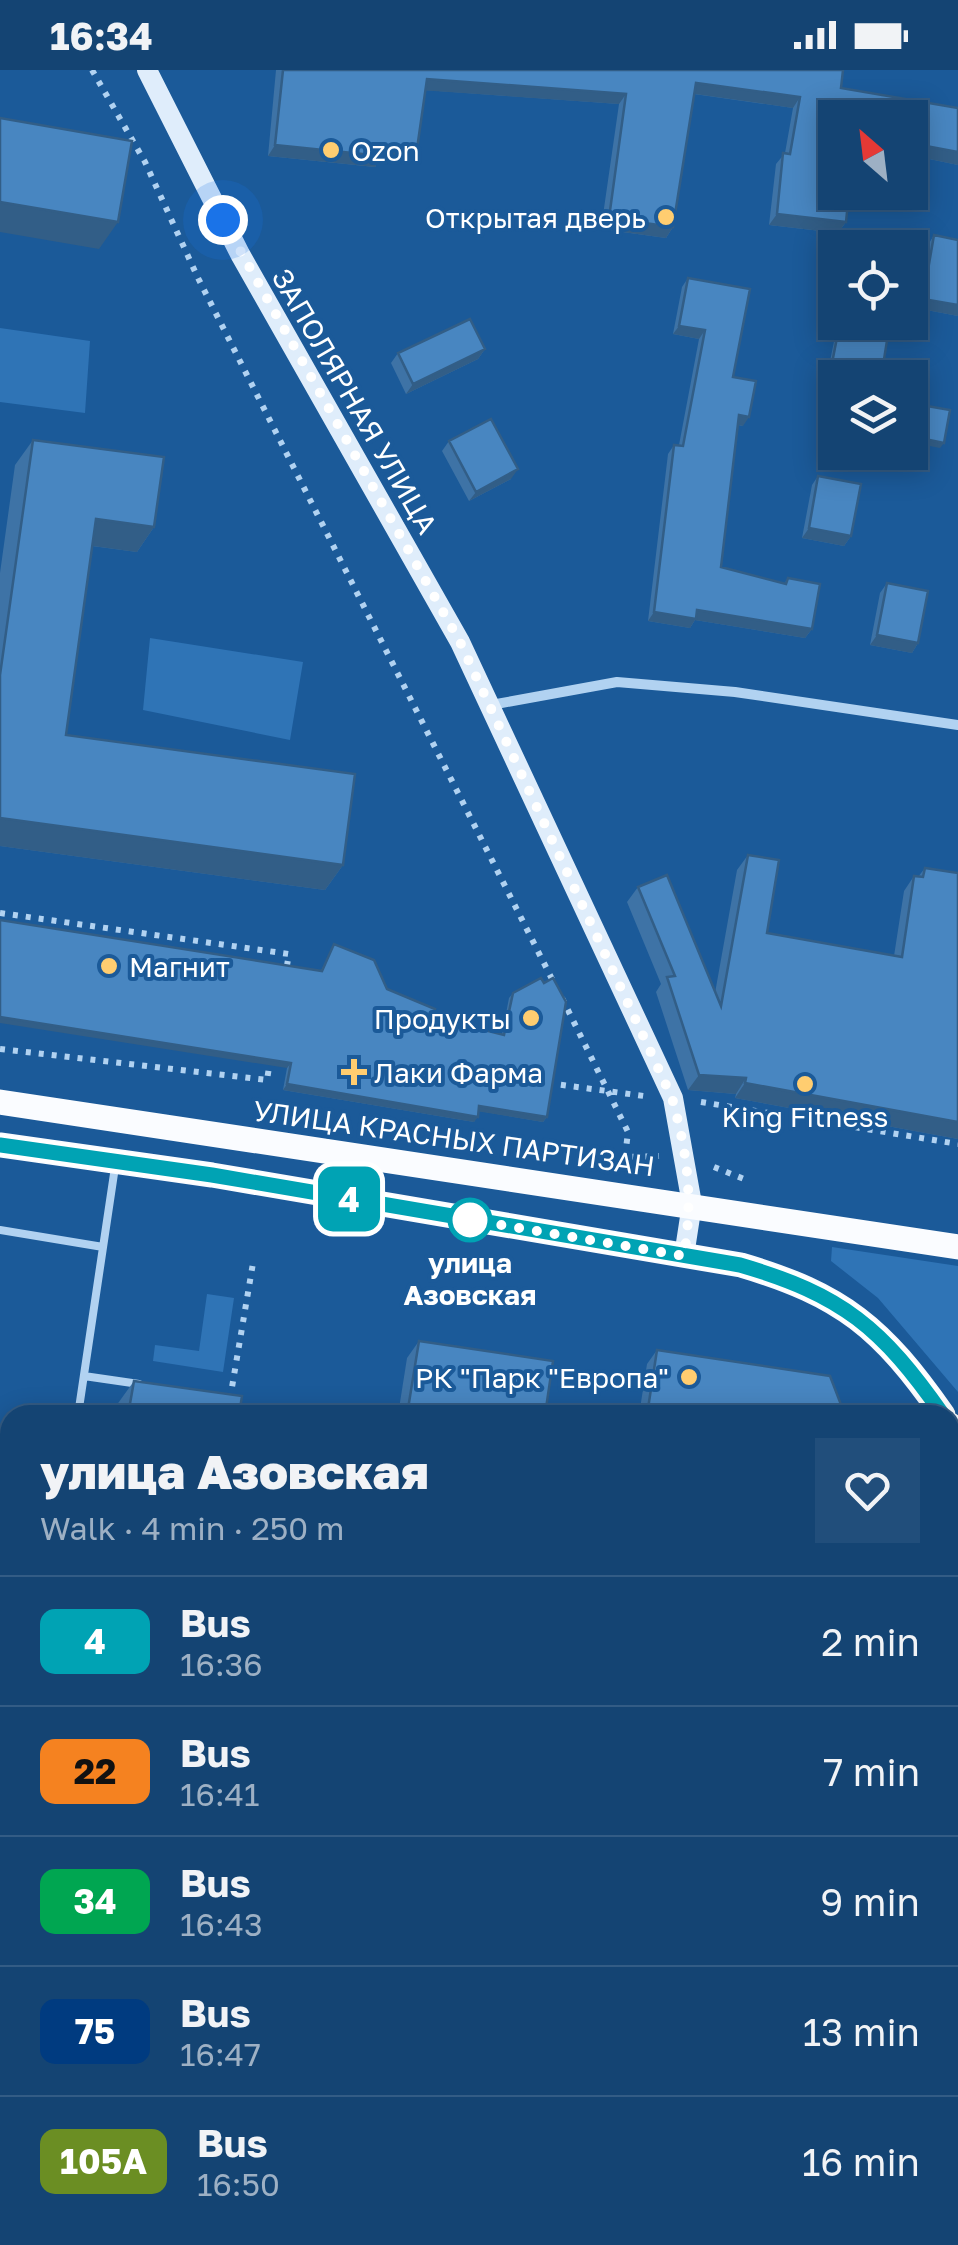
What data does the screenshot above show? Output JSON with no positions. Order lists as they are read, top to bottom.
{
  "streets": {
    "main road": ["УЛИЦА КРАСНЫХ ПАРТИЗАН"],
    "street": ["ЗАПОЛЯРНАЯ УЛИЦА"]
  },
  "crossings": [
    ["ЗАПОЛЯРНАЯ УЛИЦА", "УЛИЦА КРАСНЫХ ПАРТИЗАН"]
  ],
  "places": {
    "other": [
      "Ozon",
      "Открытая дверь",
      "Магнит",
      "Продукты",
      "King Fitness",
      "улица Азовская",
      "РК \"Парк \"Европа\""
    ],
    "health": ["Лаки Фарма"]
  },
  "lines": ["bus line 4"],
  "north": "top left",
  "page": {
    "status": "16:34",
    "on_map": "4",
    "heading": ["улица Азовская", "Walk · 4 min · 250 m"],
    "list": [
      {
        "mark": "4",
        "name": "Bus",
        "note": "16:36",
        "value": "2 min"
      },
      {
        "mark": "22",
        "name": "Bus",
        "note": "16:41",
        "value": "7 min"
      },
      {
        "mark": "34",
        "name": "Bus",
        "note": "16:43",
        "value": "9 min"
      },
      {
        "mark": "75",
        "name": "Bus",
        "note": "16:47",
        "value": "13 min"
      },
      {
        "mark": "105А",
        "name": "Bus",
        "note": "16:50",
        "value": "16 min"
      }
    ]
  }
}
